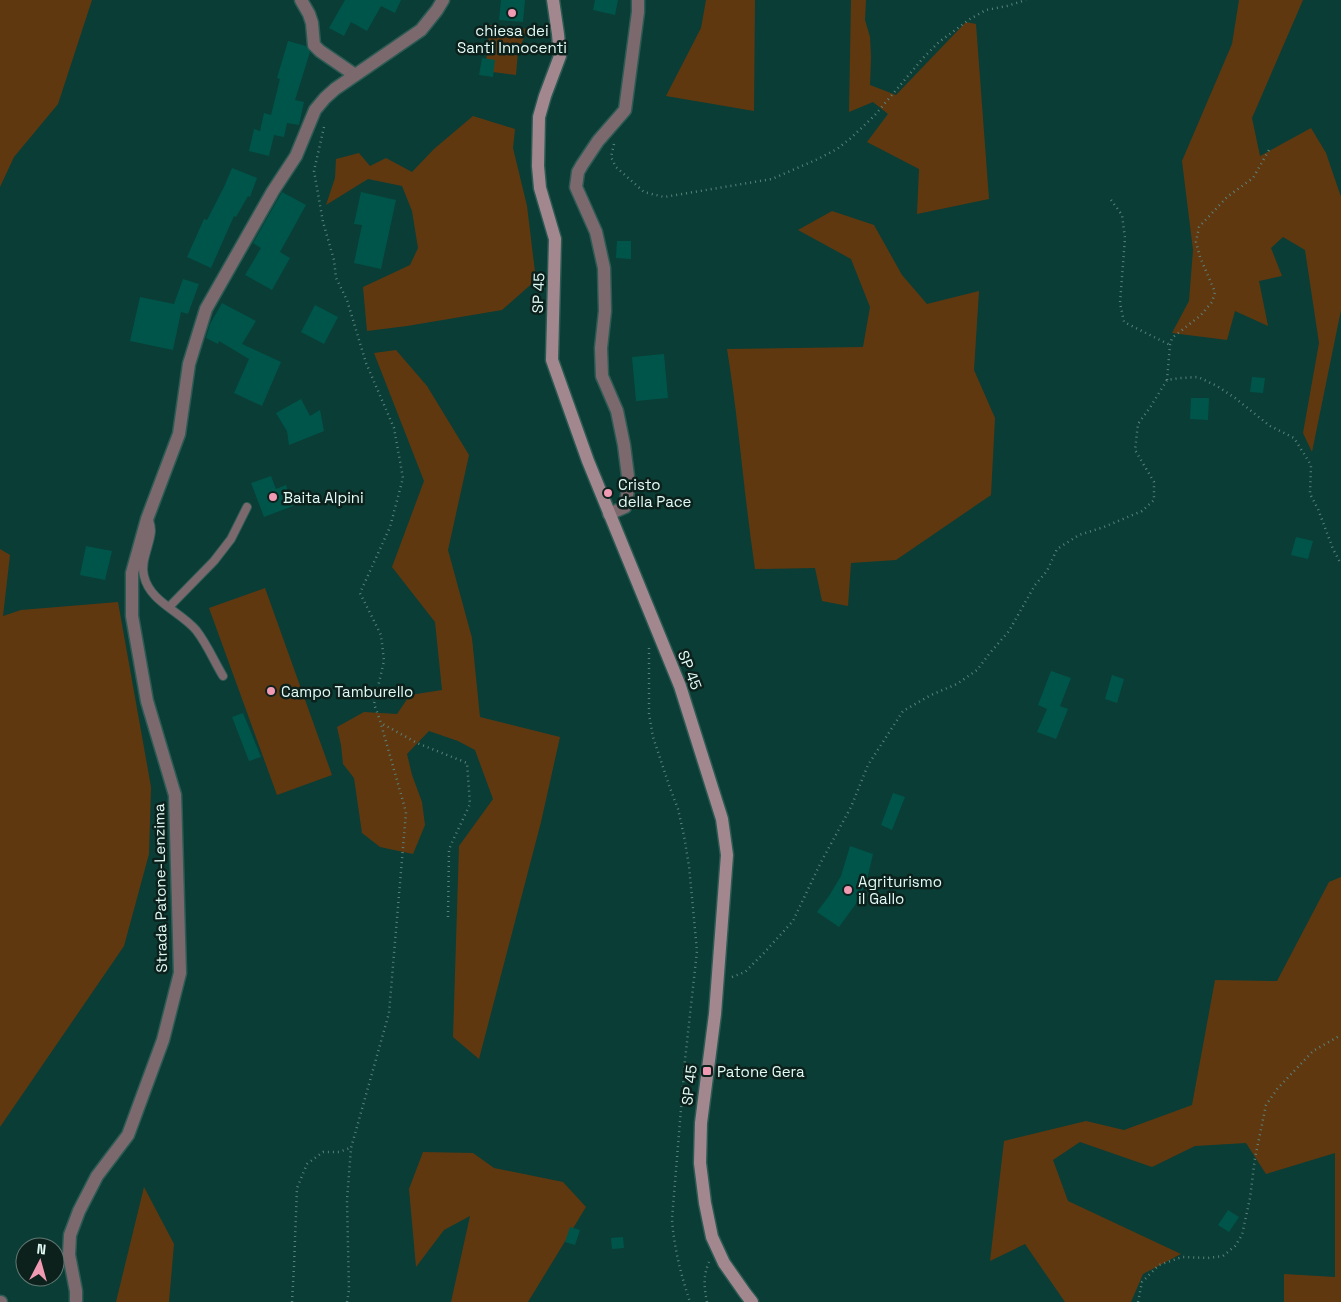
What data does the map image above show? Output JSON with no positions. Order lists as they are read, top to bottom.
{
  "streets": {
    "street": ["SP 45", "Strada Patone-Lenzima"]
  },
  "places": {
    "other": [
      "chiesa dei Santi Innocenti",
      "Cristo della Pace",
      "Baita Alpini",
      "Campo Tamburello",
      "Agriturismo il Gallo"
    ],
    "transit": ["Patone Gera"]
  },
  "north": "top"
}
